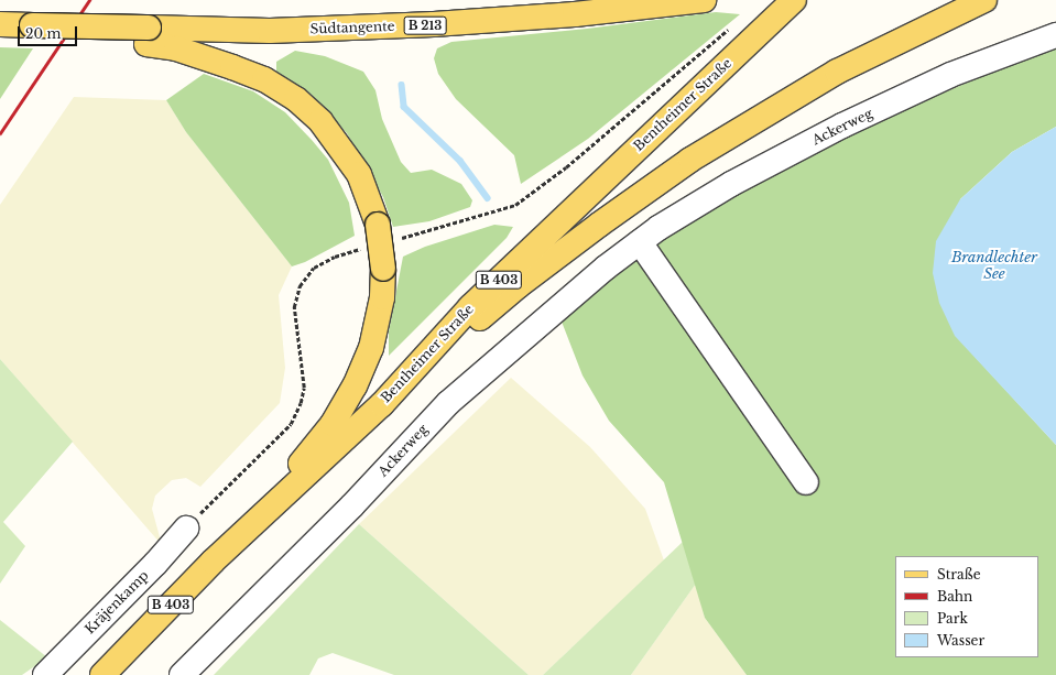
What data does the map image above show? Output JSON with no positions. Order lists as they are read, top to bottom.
{
  "streets": {
    "main road": [
      "B 213",
      "Südtangente",
      "Bentheimer Straße",
      "B 403"
    ],
    "street": ["Ackerweg", "Kräjenkamp"]
  },
  "water": ["Brandlechter See"],
  "legend": [
    "Straße",
    "Bahn",
    "Park",
    "Wasser"
  ],
  "scale_bar": "20 m"
}
